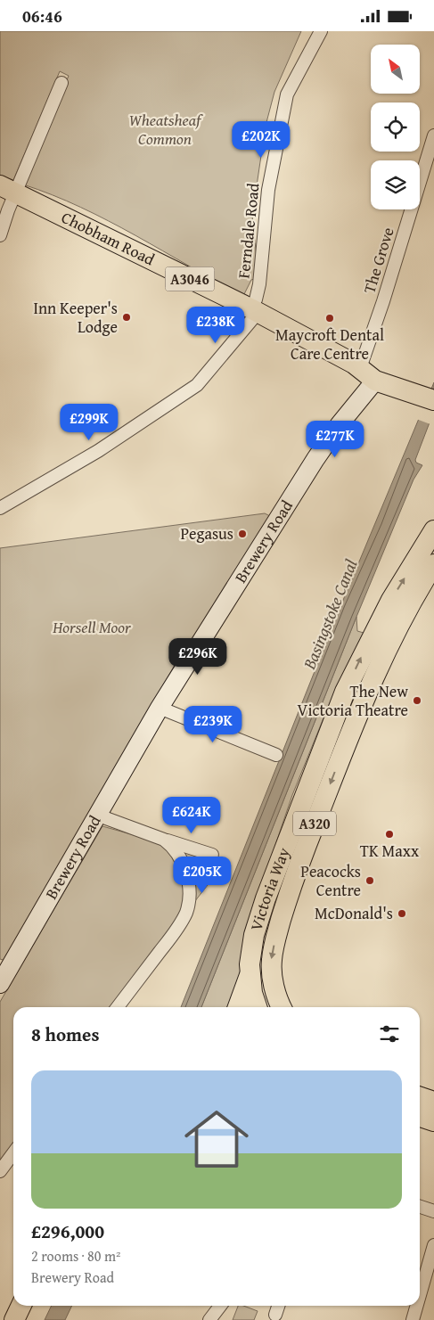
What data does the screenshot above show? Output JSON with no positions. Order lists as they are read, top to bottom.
{
  "streets": {
    "main road": [
      "Chobham Road",
      "A3046",
      "A320",
      "Victoria Way"
    ],
    "street": ["Ferndale Road", "The Grove", "Brewery Road"]
  },
  "crossings": [
    ["Ferndale Road", "Chobham Road"],
    ["Chobham Road", "The Grove"],
    ["Chobham Road", "Brewery Road"],
    ["The Grove", "Brewery Road"]
  ],
  "water": ["Basingstoke Canal"],
  "parks": ["Wheatsheaf Common", "Horsell Moor"],
  "places": [
    "Inn Keeper's Lodge",
    "Maycroft Dental Care Centre",
    "Pegasus",
    "The New Victoria Theatre",
    "TK Maxx",
    "Peacocks Centre",
    "McDonald's"
  ],
  "north": "top left",
  "page": {
    "status": "06:46",
    "price": [
      "£202K",
      "£238K",
      "£299K",
      "£277K",
      "£296K",
      "£239K",
      "£624K",
      "£205K"
    ],
    "heading": "8 homes",
    "list": [
      {
        "name": "£296,000",
        "note": "2 rooms · 80 m² · Brewery Road"
      }
    ]
  }
}
